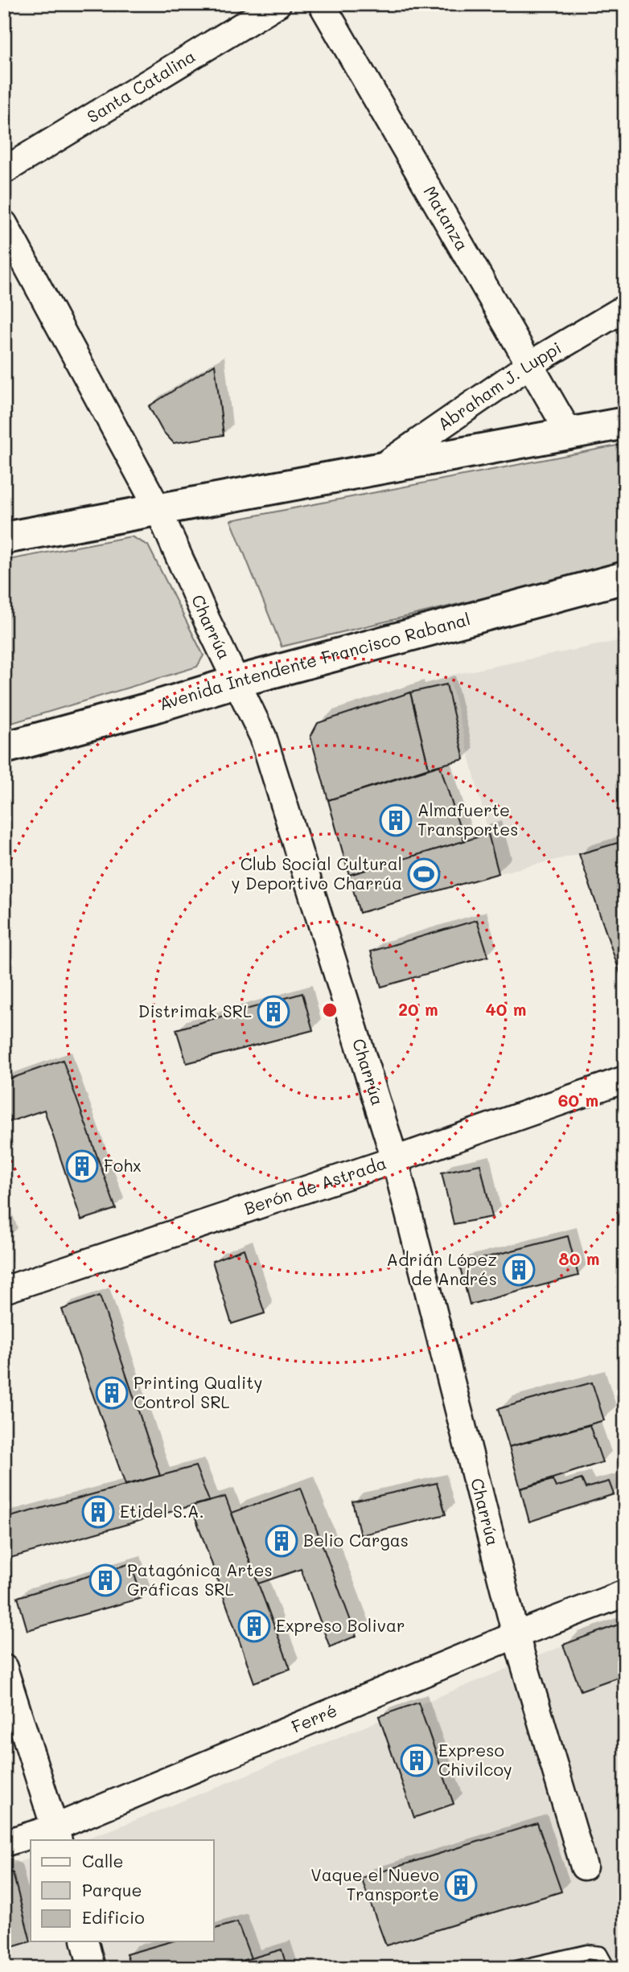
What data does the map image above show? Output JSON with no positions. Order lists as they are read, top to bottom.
{
  "streets": {
    "main road": ["Avenida Intendente Francisco Rabanal"],
    "street": [
      "Santa Catalina",
      "Matanza",
      "Abraham J. Luppi",
      "Charrúa",
      "Berón de Astrada",
      "Ferré"
    ]
  },
  "crossings": [
    ["Matanza", "Abraham J. Luppi"],
    ["Charrúa", "Avenida Intendente Francisco Rabanal"],
    ["Charrúa", "Berón de Astrada"],
    ["Charrúa", "Ferré"]
  ],
  "places": {
    "building": [
      "Almafuerte Transportes",
      "Distrimak SRL",
      "Fohx",
      "Adrián López de Andrés",
      "Printing Quality Control SRL",
      "Etidel S.A.",
      "Belio Cargas",
      "Patagónica Artes Gráficas SRL",
      "Expreso Bolivar",
      "Expreso Chivilcoy",
      "Vaque el Nuevo Transporte"
    ],
    "sports": ["Club Social Cultural y Deportivo Charrúa"]
  },
  "legend": ["Calle", "Parque", "Edificio"],
  "rings": [
    "20 m",
    "40 m",
    "60 m",
    "80 m"
  ]
}
